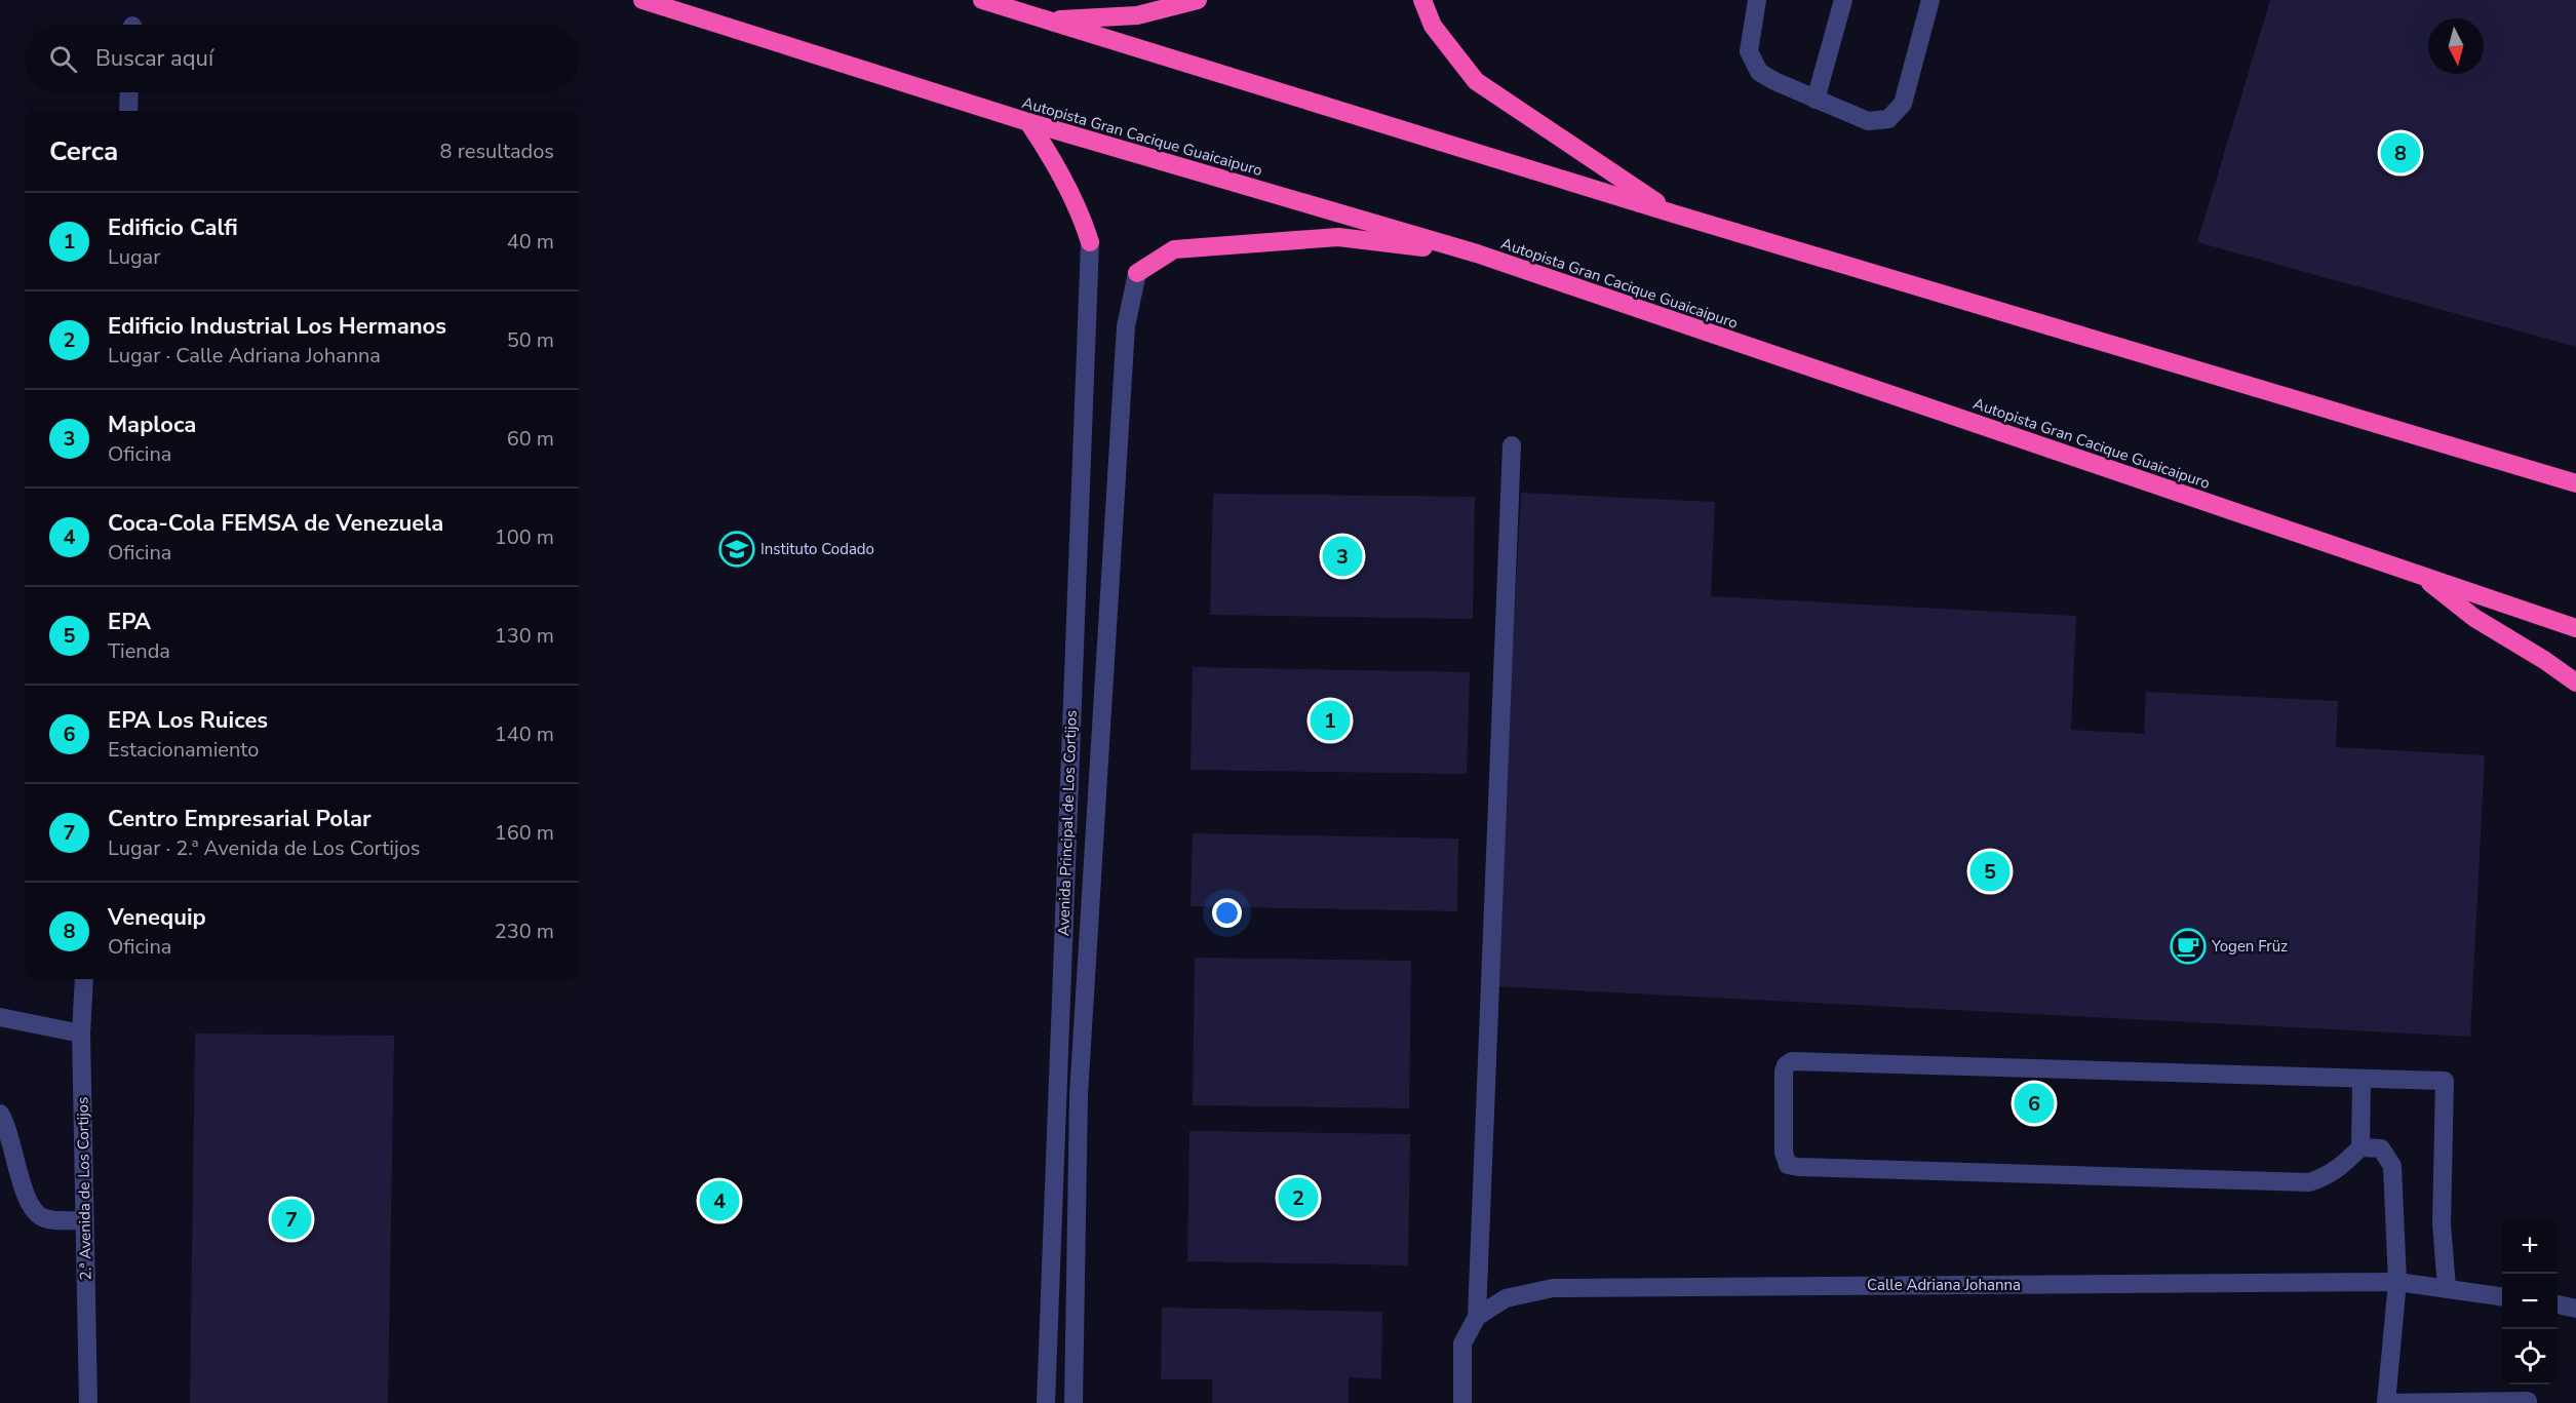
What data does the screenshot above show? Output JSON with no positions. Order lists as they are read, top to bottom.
{
  "streets": {
    "highway": ["Autopista Gran Cacique Guaicaipuro"],
    "street": ["Avenida Principal de Los Cortijos", "2.ª Avenida de Los Cortijos", "Calle Adriana Johanna"]
  },
  "places": {
    "school or university": ["Instituto Codado"],
    "cafe": ["Yogen Früz"]
  },
  "north": "bottom",
  "page": {
    "search": "Buscar aquí",
    "heading": ["Cerca", "8 resultados"],
    "pins": [
      "8",
      "3",
      "1",
      "5",
      "6",
      "2",
      "4",
      "7"
    ],
    "list": [
      {
        "mark": "1",
        "name": "Edificio Calfi",
        "note": "Lugar",
        "value": "40 m"
      },
      {
        "mark": "2",
        "name": "Edificio Industrial Los Hermanos",
        "note": "Lugar · Calle Adriana Johanna",
        "value": "50 m"
      },
      {
        "mark": "3",
        "name": "Maploca",
        "note": "Oficina",
        "value": "60 m"
      },
      {
        "mark": "4",
        "name": "Coca-Cola FEMSA de Venezuela",
        "note": "Oficina",
        "value": "100 m"
      },
      {
        "mark": "5",
        "name": "EPA",
        "note": "Tienda",
        "value": "130 m"
      },
      {
        "mark": "6",
        "name": "EPA Los Ruices",
        "note": "Estacionamiento",
        "value": "140 m"
      },
      {
        "mark": "7",
        "name": "Centro Empresarial Polar",
        "note": "Lugar · 2.ª Avenida de Los Cortijos",
        "value": "160 m"
      },
      {
        "mark": "8",
        "name": "Venequip",
        "note": "Oficina",
        "value": "230 m"
      }
    ],
    "map_buttons": ["+", "−"]
  }
}
